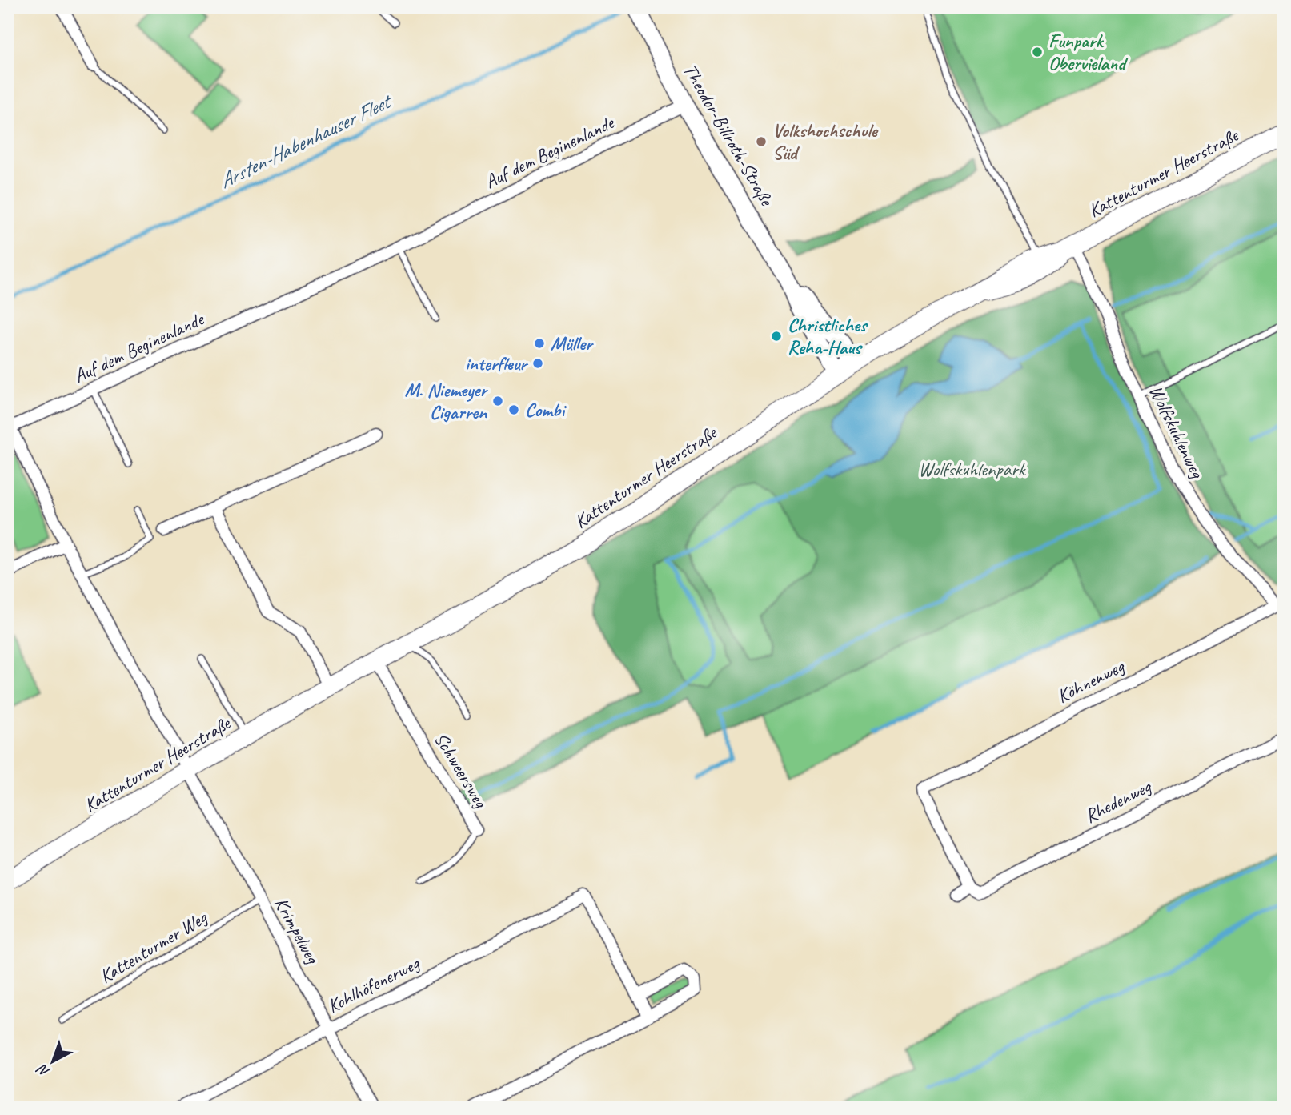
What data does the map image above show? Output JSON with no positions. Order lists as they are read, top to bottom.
{
  "streets": {
    "main road": ["Kattenturmer Heerstraße"],
    "street": [
      "Theodor-Billroth-Straße",
      "Auf dem Beginenlande",
      "Wolfskuhlenweg",
      "Köhnenweg",
      "Schweersweg",
      "Rhedenweg",
      "Krimpelweg",
      "Kohlhöfenerweg"
    ],
    "lane": ["Kattenturmer Weg"]
  },
  "crossings": [
    ["Theodor-Billroth-Straße", "Auf dem Beginenlande"],
    ["Theodor-Billroth-Straße", "Kattenturmer Heerstraße"],
    ["Auf dem Beginenlande", "Kattenturmer Heerstraße"],
    ["Auf dem Beginenlande", "Krimpelweg"],
    ["Kattenturmer Heerstraße", "Wolfskuhlenweg"],
    ["Kattenturmer Heerstraße", "Schweersweg"],
    ["Kattenturmer Heerstraße", "Krimpelweg"],
    ["Wolfskuhlenweg", "Köhnenweg"],
    ["Köhnenweg", "Rhedenweg"],
    ["Krimpelweg", "Kattenturmer Weg"],
    ["Krimpelweg", "Kohlhöfenerweg"]
  ],
  "water": ["Arsten-Habenhauser Fleet"],
  "parks": ["Wolfskuhlenpark"],
  "places": [
    "Funpark Obervieland",
    "Volkshochschule Süd",
    "Christliches Reha-Haus",
    "Müller",
    "interfleur",
    "M. Niemeyer Cigarren",
    "Combi"
  ],
  "north": "bottom left"
}
